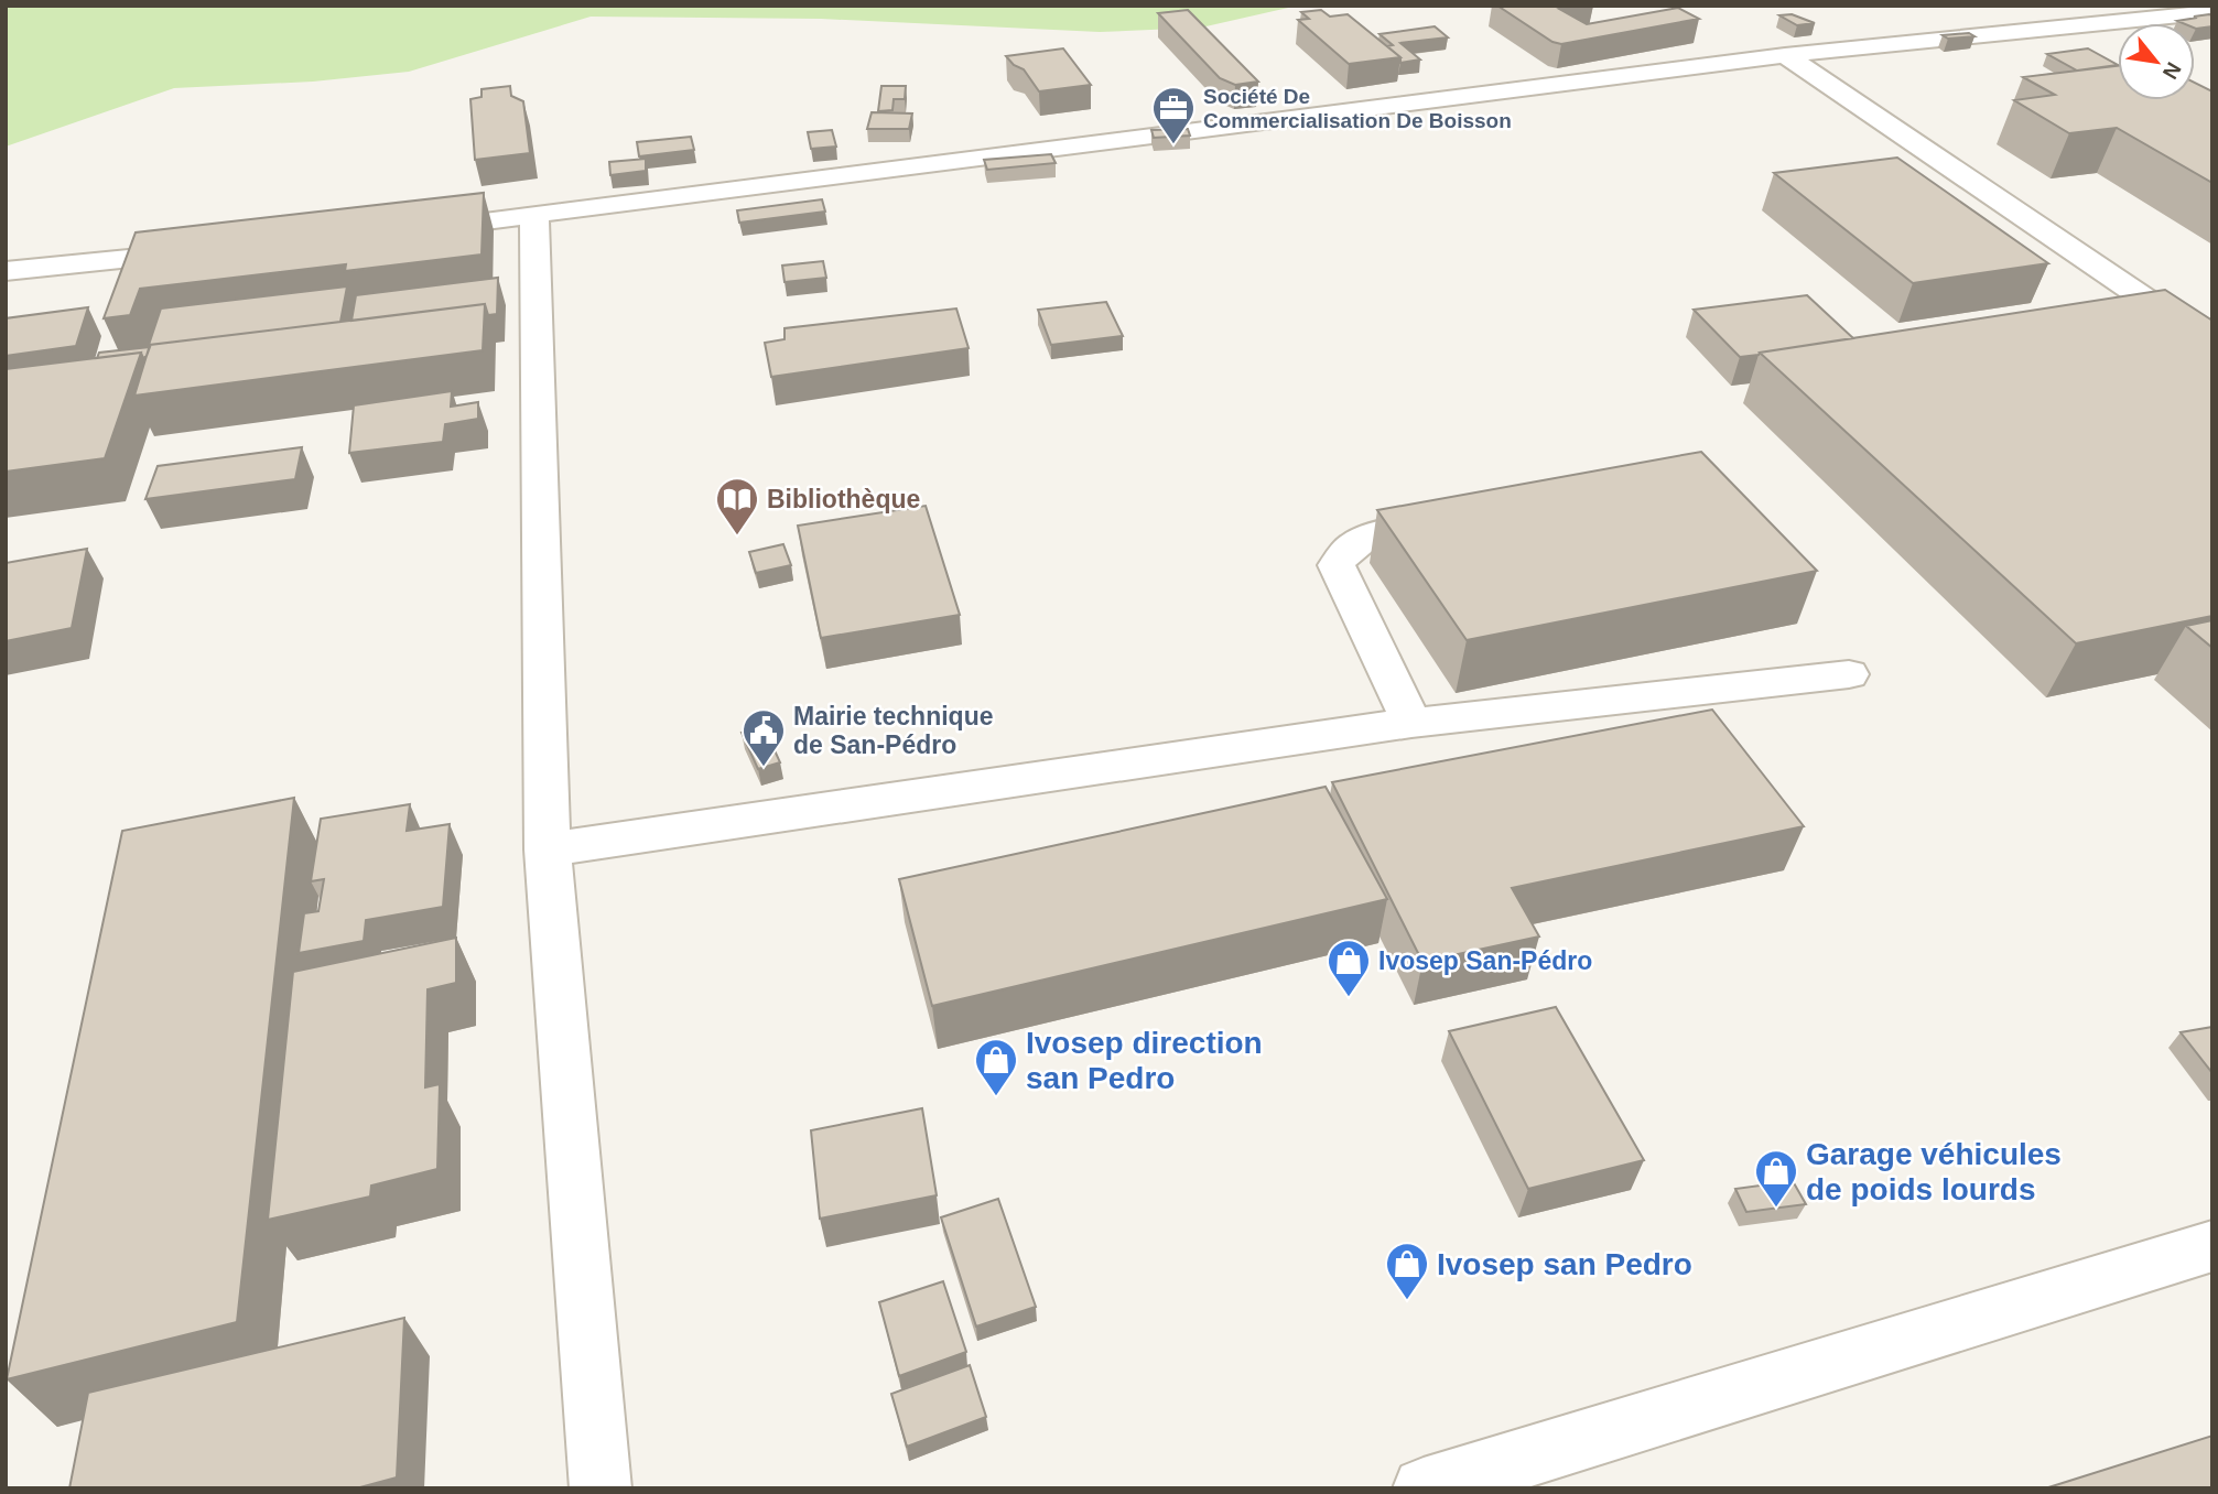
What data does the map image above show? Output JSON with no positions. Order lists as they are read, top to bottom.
{
  "places": {
    "office": ["Société De Commercialisation De Boisson"],
    "library": ["Bibliothèque"],
    "public building": ["Mairie technique de San-Pédro"],
    "shop": [
      "Ivosep San-Pédro",
      "Ivosep direction san Pedro",
      "Garage véhicules de poids lourds",
      "Ivosep san Pedro"
    ]
  },
  "north": "bottom right"
}
